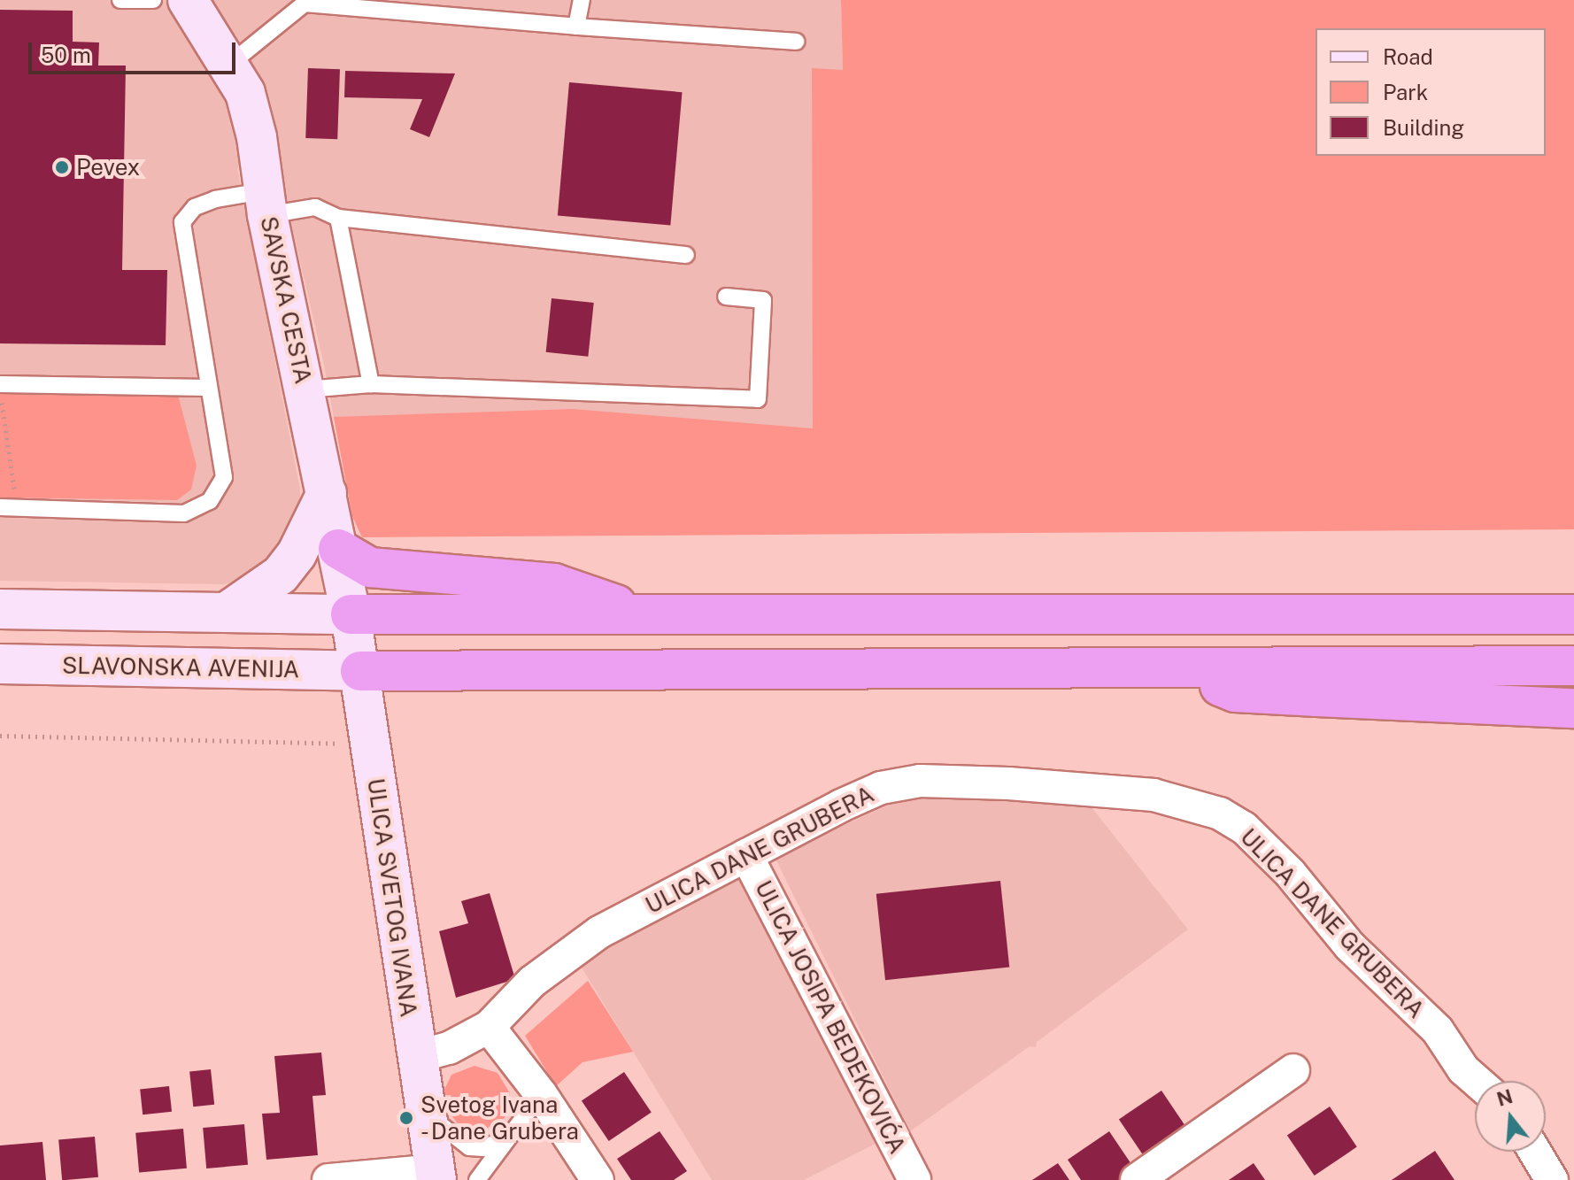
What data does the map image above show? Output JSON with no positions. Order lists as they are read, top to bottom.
{
  "streets": {
    "street": [
      "SAVSKA CESTA",
      "SLAVONSKA AVENIJA",
      "ULICA DANE GRUBERA",
      "ULICA SVETOG IVANA",
      "ULICA JOSIPA BEDEKOVIĆA"
    ]
  },
  "crossings": [
    ["SAVSKA CESTA", "ULICA SVETOG IVANA"],
    ["SLAVONSKA AVENIJA", "ULICA SVETOG IVANA"],
    ["ULICA DANE GRUBERA", "ULICA SVETOG IVANA"],
    ["ULICA DANE GRUBERA", "ULICA JOSIPA BEDEKOVIĆA"]
  ],
  "places": ["Pevex", "Svetog Ivana - Dane Grubera"],
  "legend": ["Road", "Park", "Building"],
  "scale_bar": "50 m",
  "north": "top"
}
